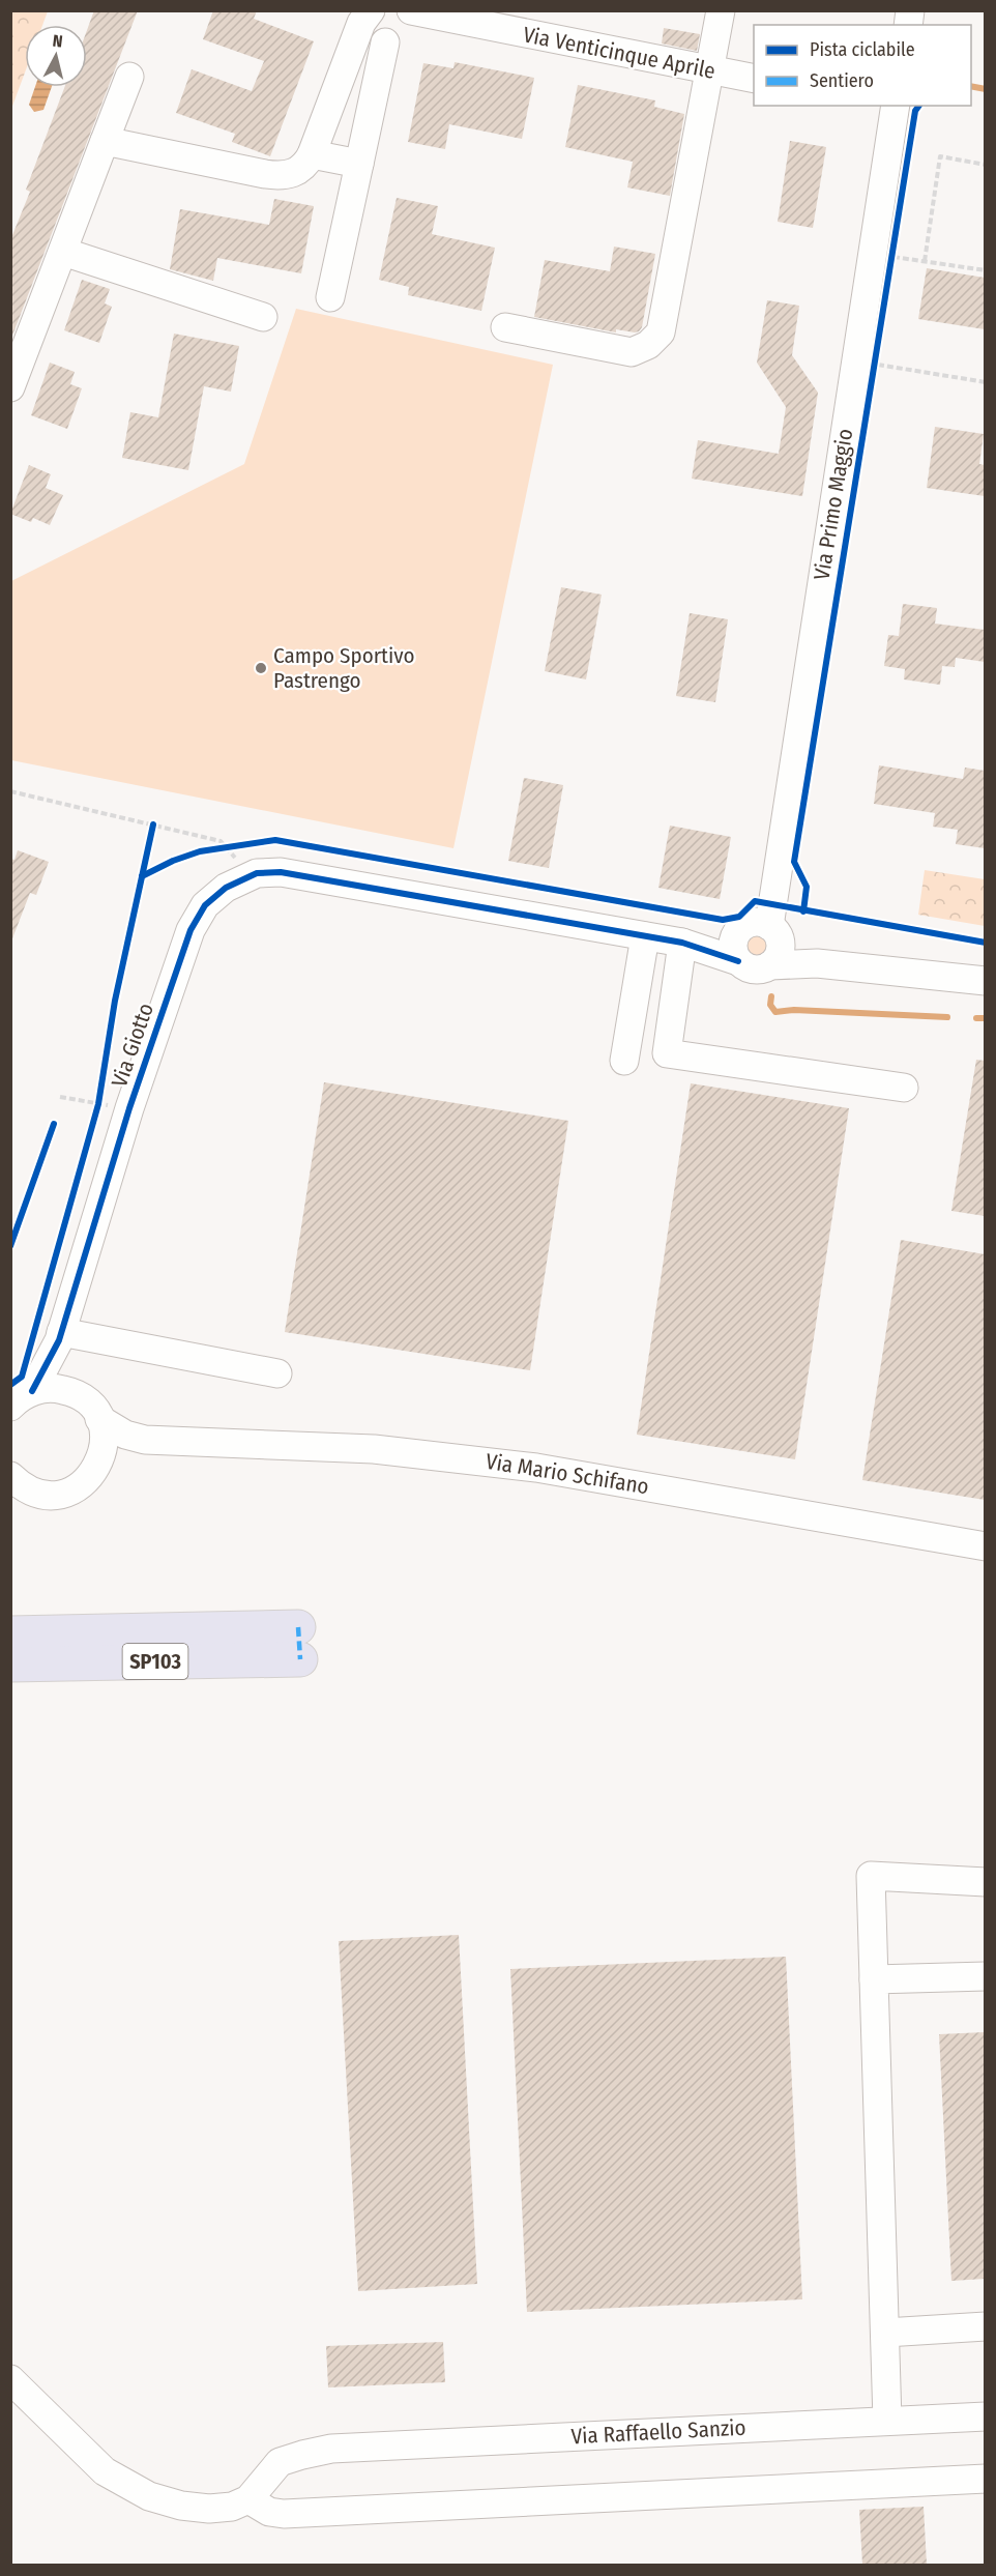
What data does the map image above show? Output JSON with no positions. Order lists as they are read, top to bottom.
{
  "streets": {
    "highway": ["SP103"],
    "street": [
      "Via Venticinque Aprile",
      "Via Primo Maggio",
      "Via Giotto",
      "Via Mario Schifano",
      "Via Raffaello Sanzio"
    ]
  },
  "crossings": [
    ["Via Giotto", "Via Mario Schifano"]
  ],
  "places": ["Campo Sportivo Pastrengo"],
  "legend": ["Pista ciclabile", "Sentiero"],
  "north": "top"
}
